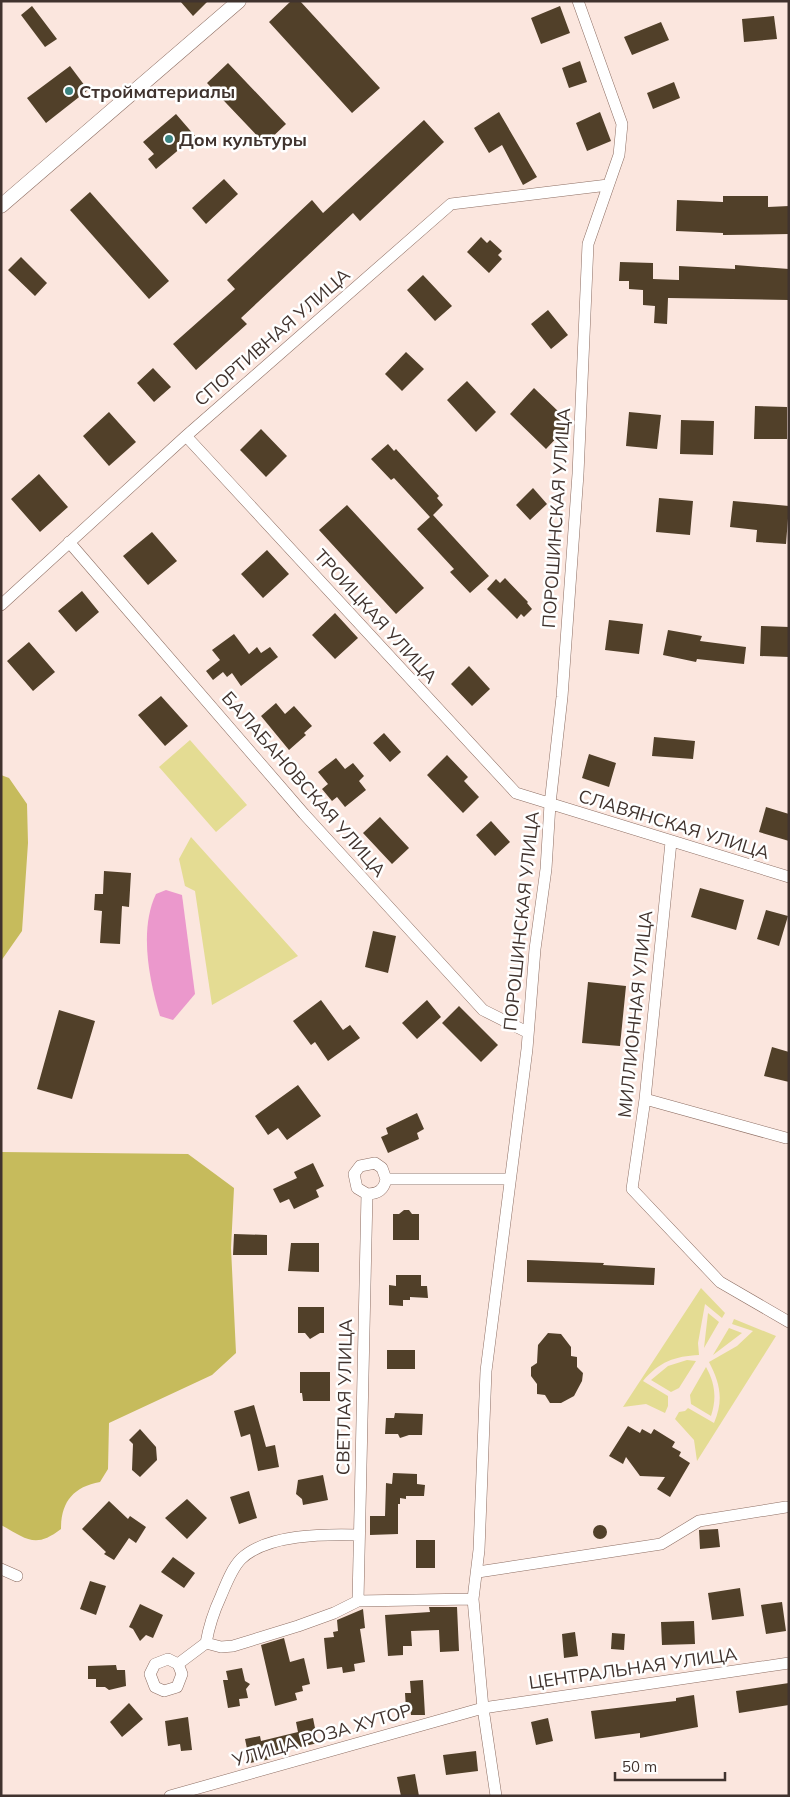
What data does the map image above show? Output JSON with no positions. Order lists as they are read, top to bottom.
{
  "streets": {
    "street": [
      "СПОРТИВНАЯ УЛИЦА",
      "ПОРОШИНСКАЯ УЛИЦА",
      "ТРОИЦКАЯ УЛИЦА",
      "БАЛАБАНОВСКАЯ УЛИЦА",
      "СЛАВЯНСКАЯ УЛИЦА",
      "МИЛЛИОННАЯ УЛИЦА",
      "СВЕТЛАЯ УЛИЦА",
      "ЦЕНТРАЛЬНАЯ УЛИЦА",
      "УЛИЦА РОЗА ХУТОР"
    ]
  },
  "crossings": [
    ["СПОРТИВНАЯ УЛИЦА", "ПОРОШИНСКАЯ УЛИЦА"],
    ["СПОРТИВНАЯ УЛИЦА", "ТРОИЦКАЯ УЛИЦА"],
    ["СПОРТИВНАЯ УЛИЦА", "БАЛАБАНОВСКАЯ УЛИЦА"],
    ["ПОРОШИНСКАЯ УЛИЦА", "ТРОИЦКАЯ УЛИЦА"],
    ["ПОРОШИНСКАЯ УЛИЦА", "БАЛАБАНОВСКАЯ УЛИЦА"],
    ["ПОРОШИНСКАЯ УЛИЦА", "СЛАВЯНСКАЯ УЛИЦА"],
    ["ПОРОШИНСКАЯ УЛИЦА", "ЦЕНТРАЛЬНАЯ УЛИЦА"],
    ["ПОРОШИНСКАЯ УЛИЦА", "УЛИЦА РОЗА ХУТОР"],
    ["ТРОИЦКАЯ УЛИЦА", "СЛАВЯНСКАЯ УЛИЦА"],
    ["СЛАВЯНСКАЯ УЛИЦА", "МИЛЛИОННАЯ УЛИЦА"],
    ["ЦЕНТРАЛЬНАЯ УЛИЦА", "УЛИЦА РОЗА ХУТОР"]
  ],
  "places": ["Стройматериалы", "Дом культуры"],
  "scale_bar": "50 m"
}
